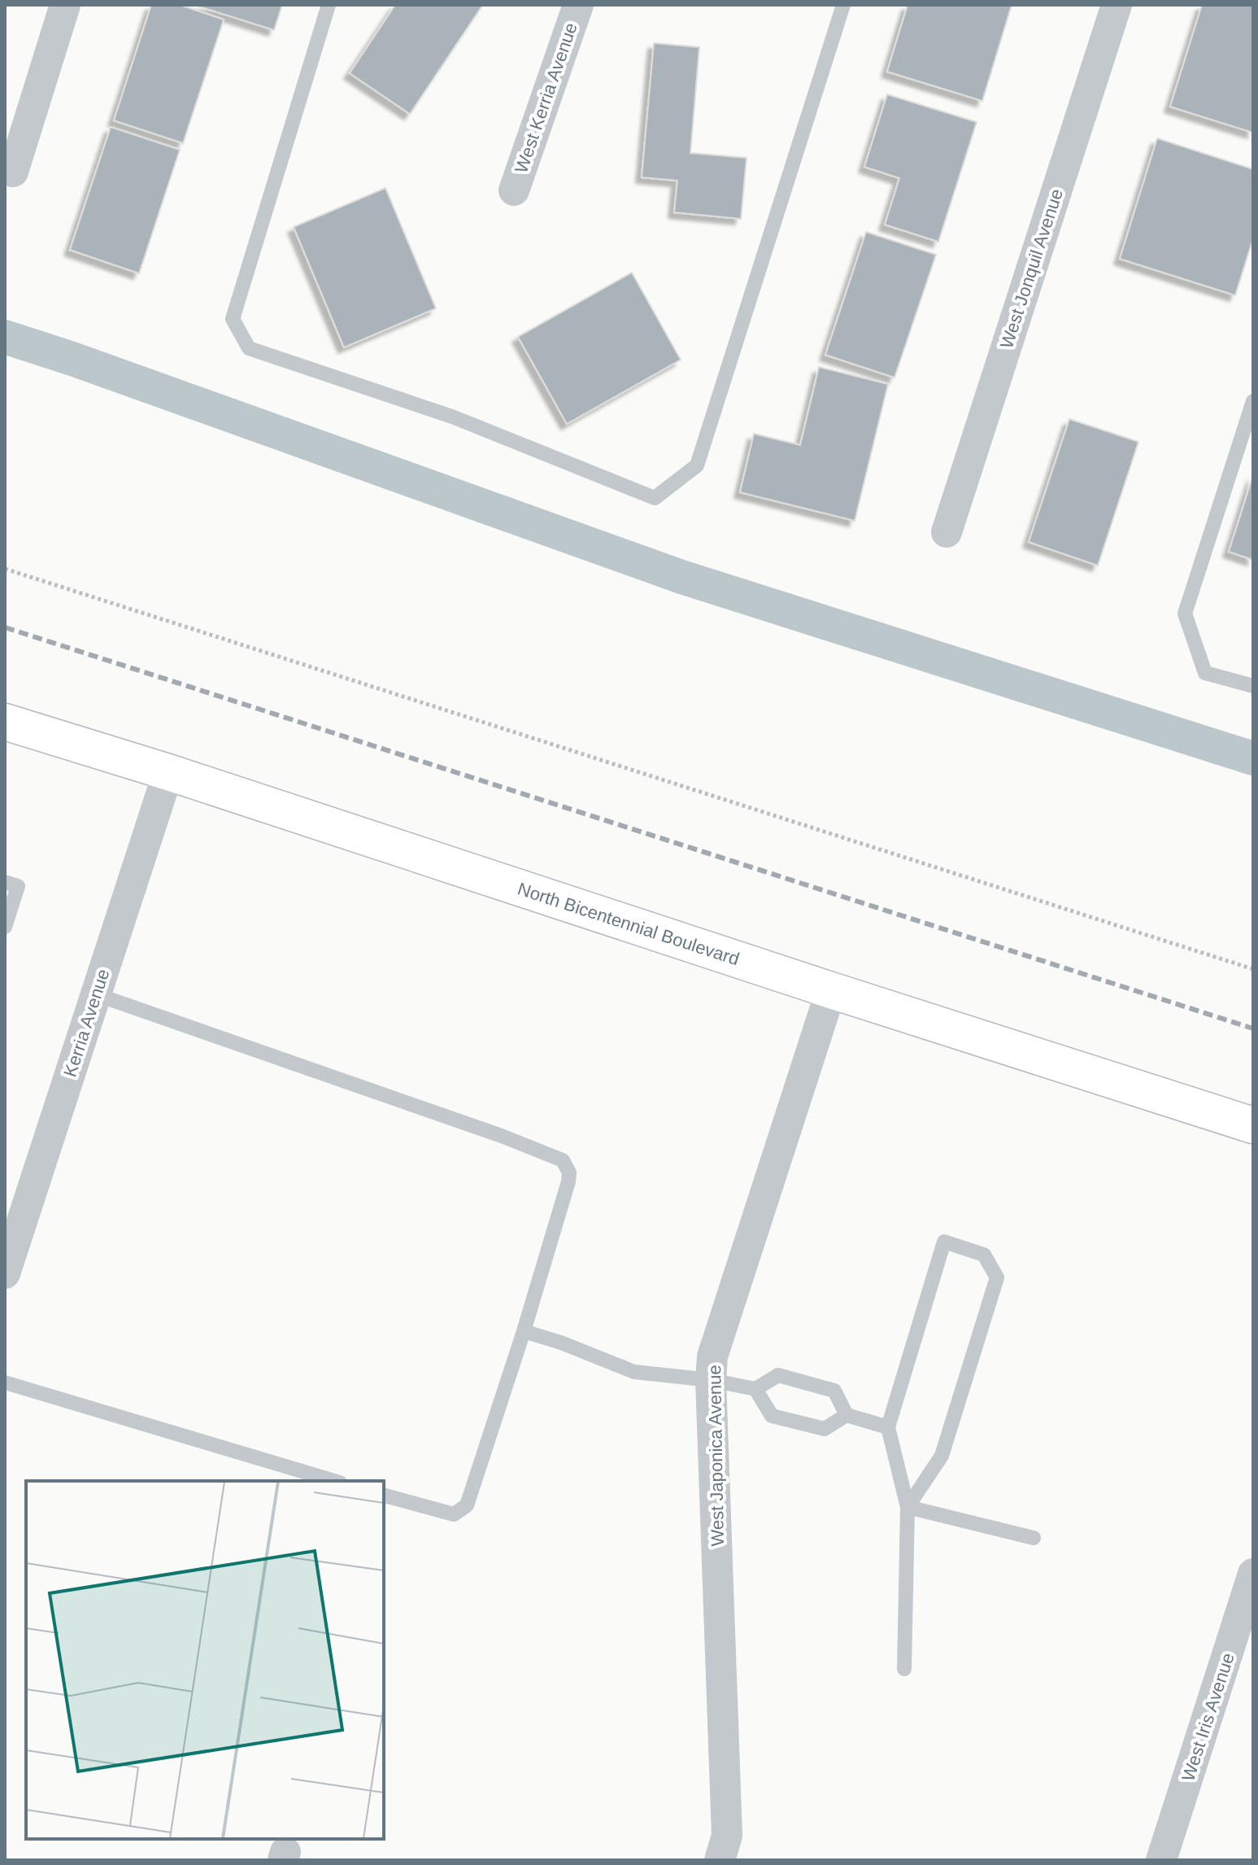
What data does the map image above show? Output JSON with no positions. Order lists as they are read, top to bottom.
{
  "streets": {
    "main road": ["North Bicentennial Boulevard"],
    "street": [
      "West Kerria Avenue",
      "West Jonquil Avenue",
      "Kerria Avenue",
      "West Japonica Avenue",
      "West Iris Avenue"
    ]
  },
  "crossings": [
    ["North Bicentennial Boulevard", "Kerria Avenue"],
    ["North Bicentennial Boulevard", "West Japonica Avenue"]
  ]
}
